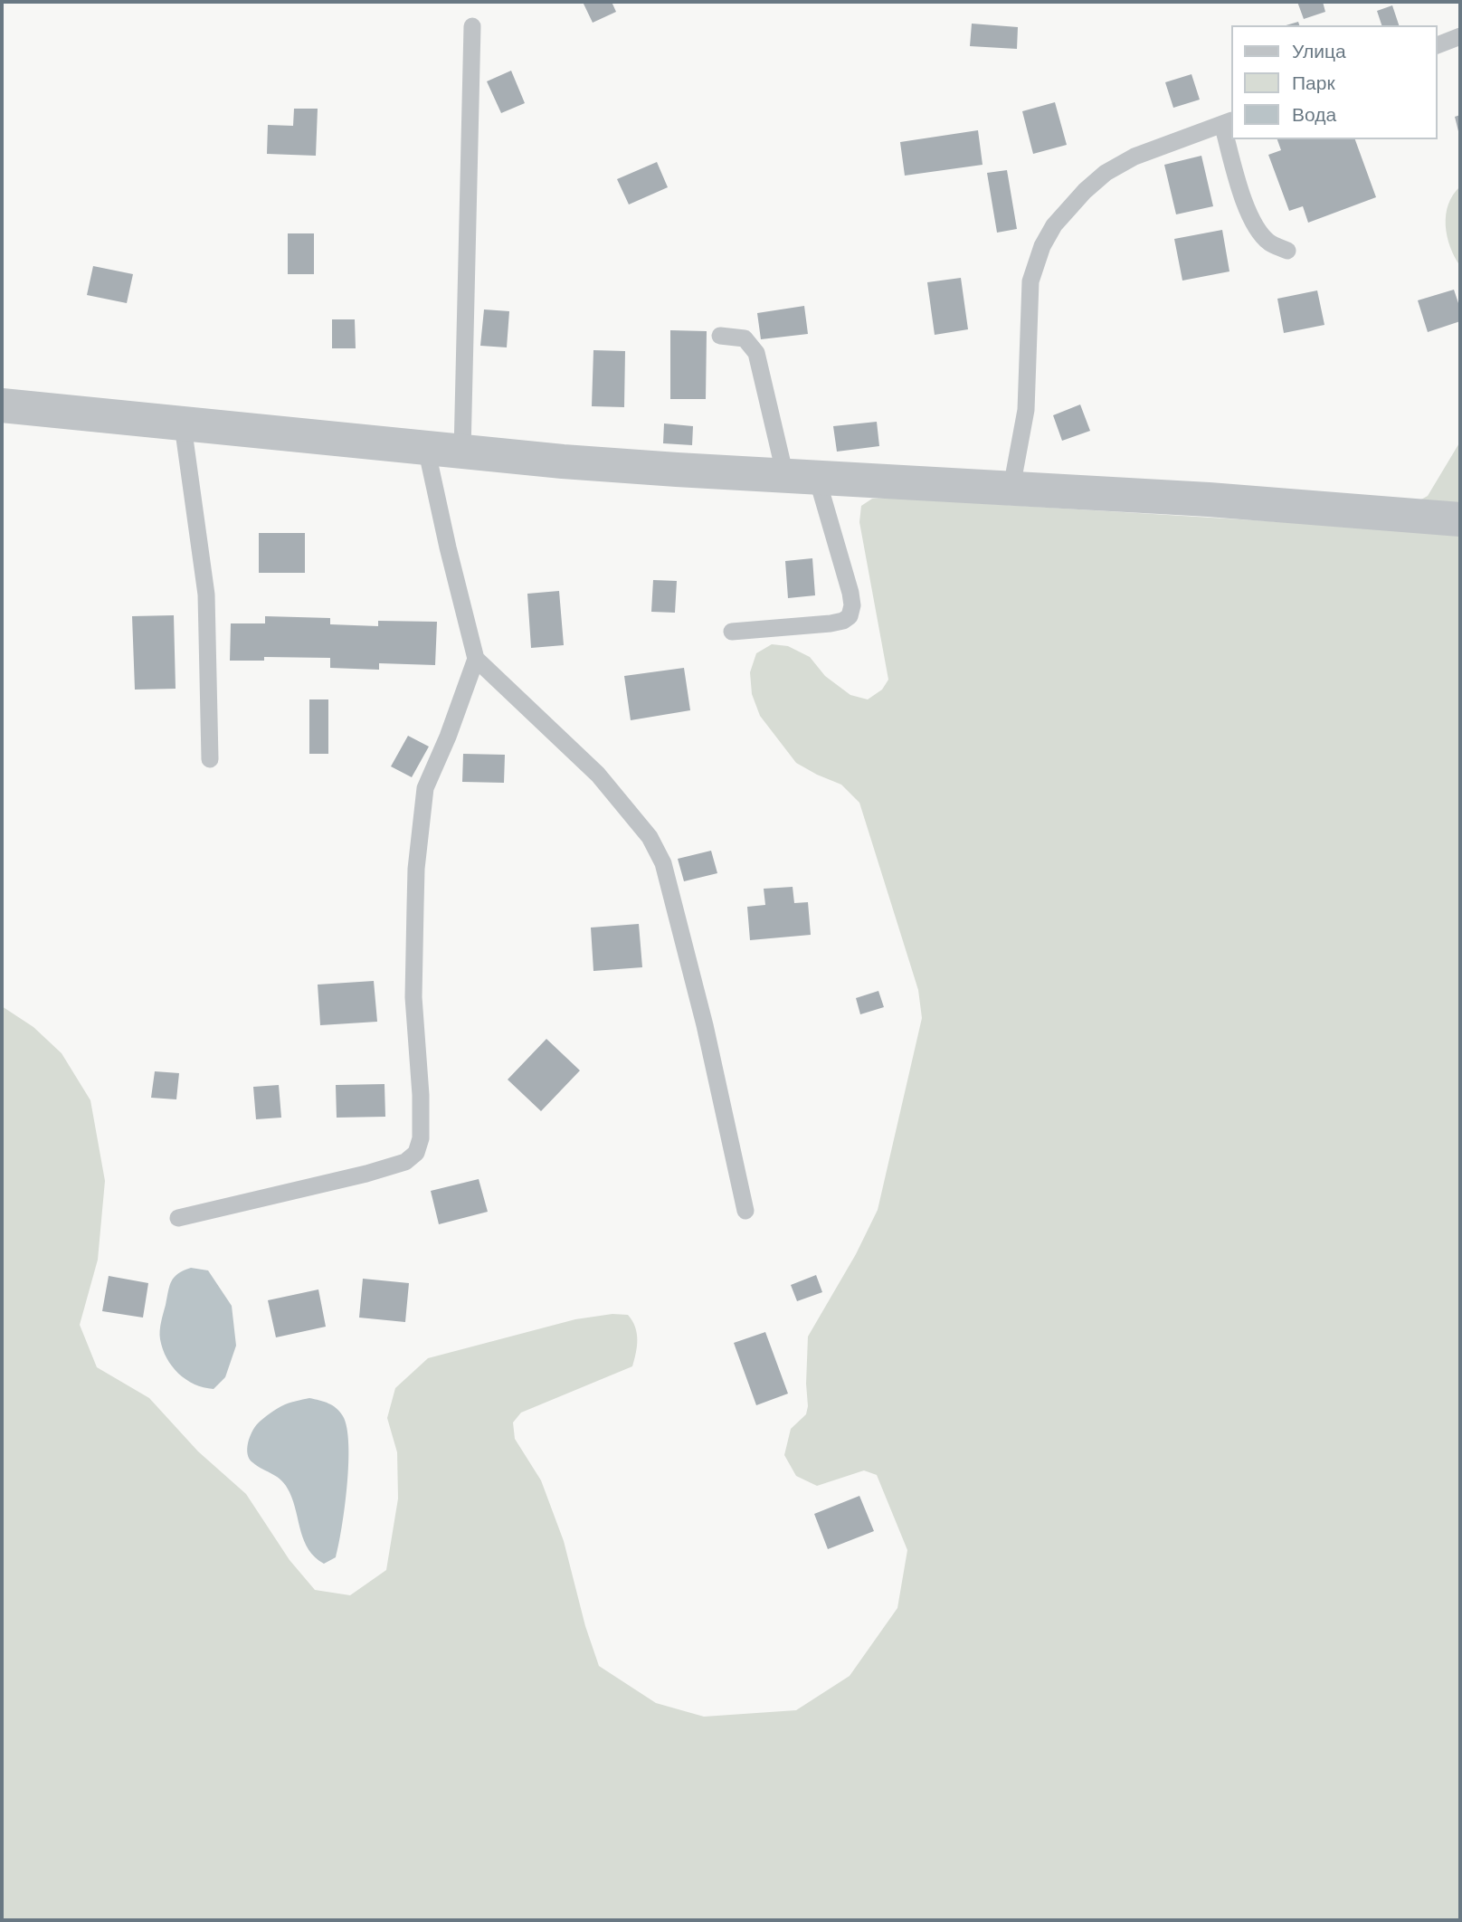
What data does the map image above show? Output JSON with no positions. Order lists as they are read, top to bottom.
{
  "legend": ["Улица", "Парк", "Вода"]
}
